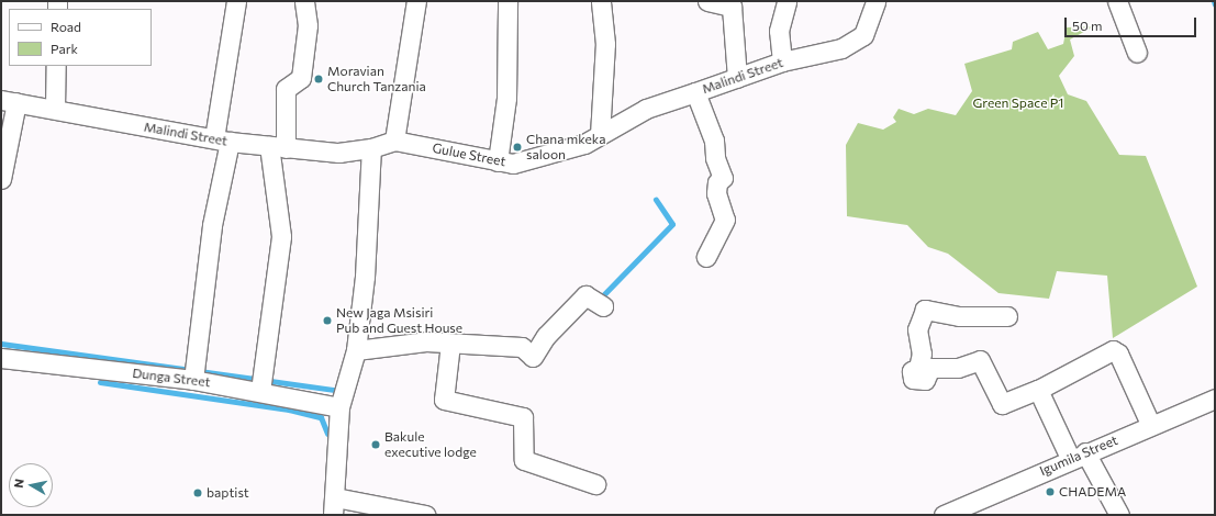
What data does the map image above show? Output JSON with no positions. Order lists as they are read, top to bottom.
{
  "streets": {
    "street": [
      "Malindi Street",
      "Gulue Street",
      "Dunga Street",
      "Igumila Street"
    ]
  },
  "crossings": [
    ["Malindi Street", "Gulue Street"]
  ],
  "parks": ["Green Space P1"],
  "places": [
    "Moravian Church Tanzania",
    "Chana mkeka saloon",
    "New Jaga Msisiri Pub and Guest House",
    "Bakule executive lodge",
    "CHADEMA",
    "baptist"
  ],
  "legend": ["Road", "Park"],
  "scale_bar": "50 m",
  "north": "left"
}
